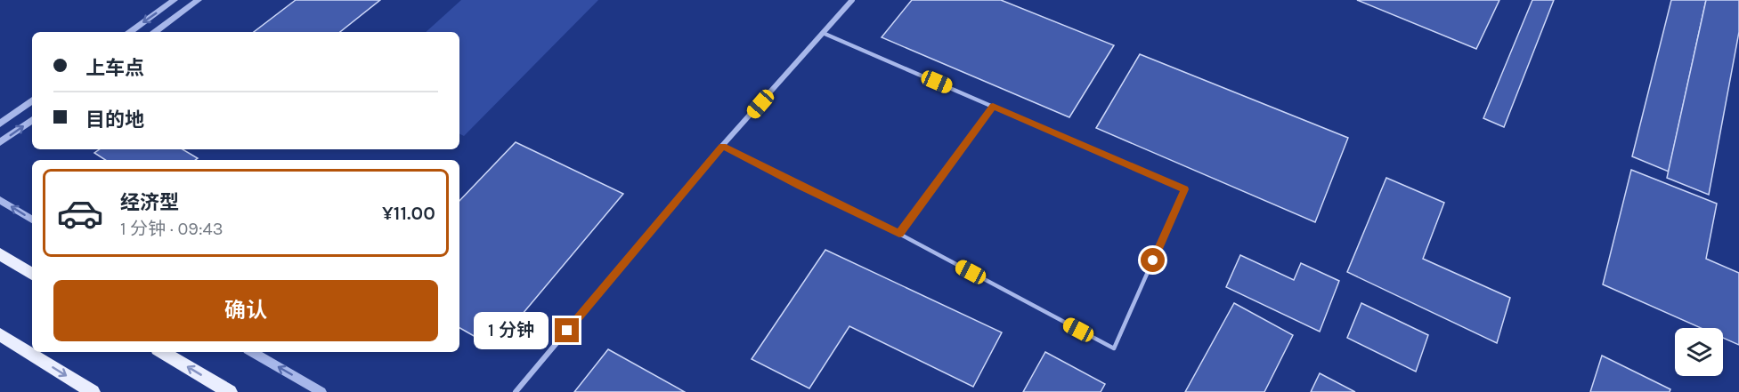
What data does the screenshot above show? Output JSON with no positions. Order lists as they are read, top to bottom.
{
  "page": {
    "banner": ["上车点", "目的地"],
    "list": [
      {
        "name": "经济型",
        "note": "1 分钟 · 09:43",
        "value": "¥11.00"
      }
    ],
    "buttons": "确认",
    "bubble": "1 分钟"
  }
}
